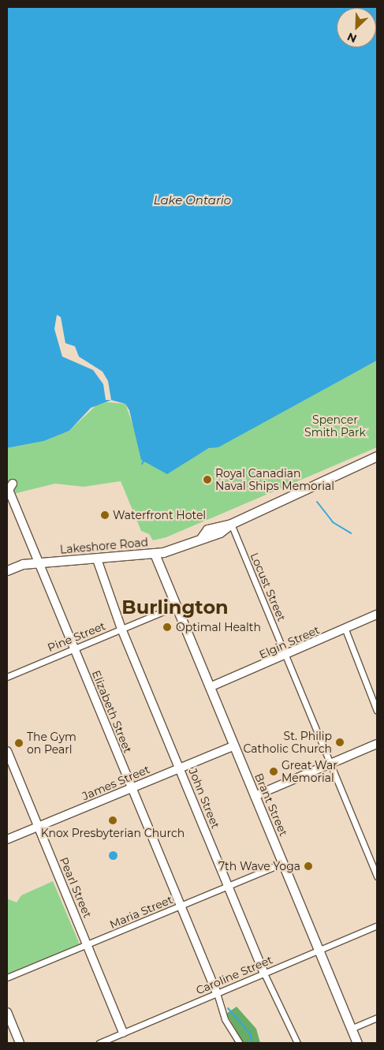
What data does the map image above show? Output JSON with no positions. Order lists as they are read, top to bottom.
{
  "streets": {
    "main road": ["Lakeshore Road", "Brant Street"],
    "street": [
      "Locust Street",
      "Pine Street",
      "Elgin Street",
      "Elizabeth Street",
      "James Street",
      "John Street",
      "Pearl Street",
      "Maria Street",
      "Caroline Street"
    ]
  },
  "crossings": [
    ["Lakeshore Road", "Locust Street"],
    ["Lakeshore Road", "Elizabeth Street"],
    ["Lakeshore Road", "John Street"],
    ["Lakeshore Road", "Brant Street"],
    ["Locust Street", "Elgin Street"],
    ["Pine Street", "Elizabeth Street"],
    ["Pine Street", "John Street"],
    ["Pine Street", "Brant Street"],
    ["Elgin Street", "Brant Street"],
    ["Elizabeth Street", "James Street"],
    ["Elizabeth Street", "Maria Street"],
    ["Elizabeth Street", "Caroline Street"],
    ["James Street", "John Street"],
    ["James Street", "Brant Street"],
    ["James Street", "Pearl Street"],
    ["John Street", "Maria Street"],
    ["John Street", "Caroline Street"],
    ["Brant Street", "Maria Street"],
    ["Brant Street", "Caroline Street"],
    ["Pearl Street", "Maria Street"],
    ["Pearl Street", "Caroline Street"]
  ],
  "districts": ["Burlington"],
  "water": ["Lake Ontario"],
  "parks": ["Spencer Smith Park"],
  "places": [
    "Royal Canadian Naval Ships Memorial",
    "Waterfront Hotel",
    "Optimal Health",
    "St. Philip Catholic Church",
    "The Gym on Pearl",
    "Great War Memorial",
    "Knox Presbyterian Church",
    "7th Wave Yoga"
  ],
  "north": "bottom left"
}
